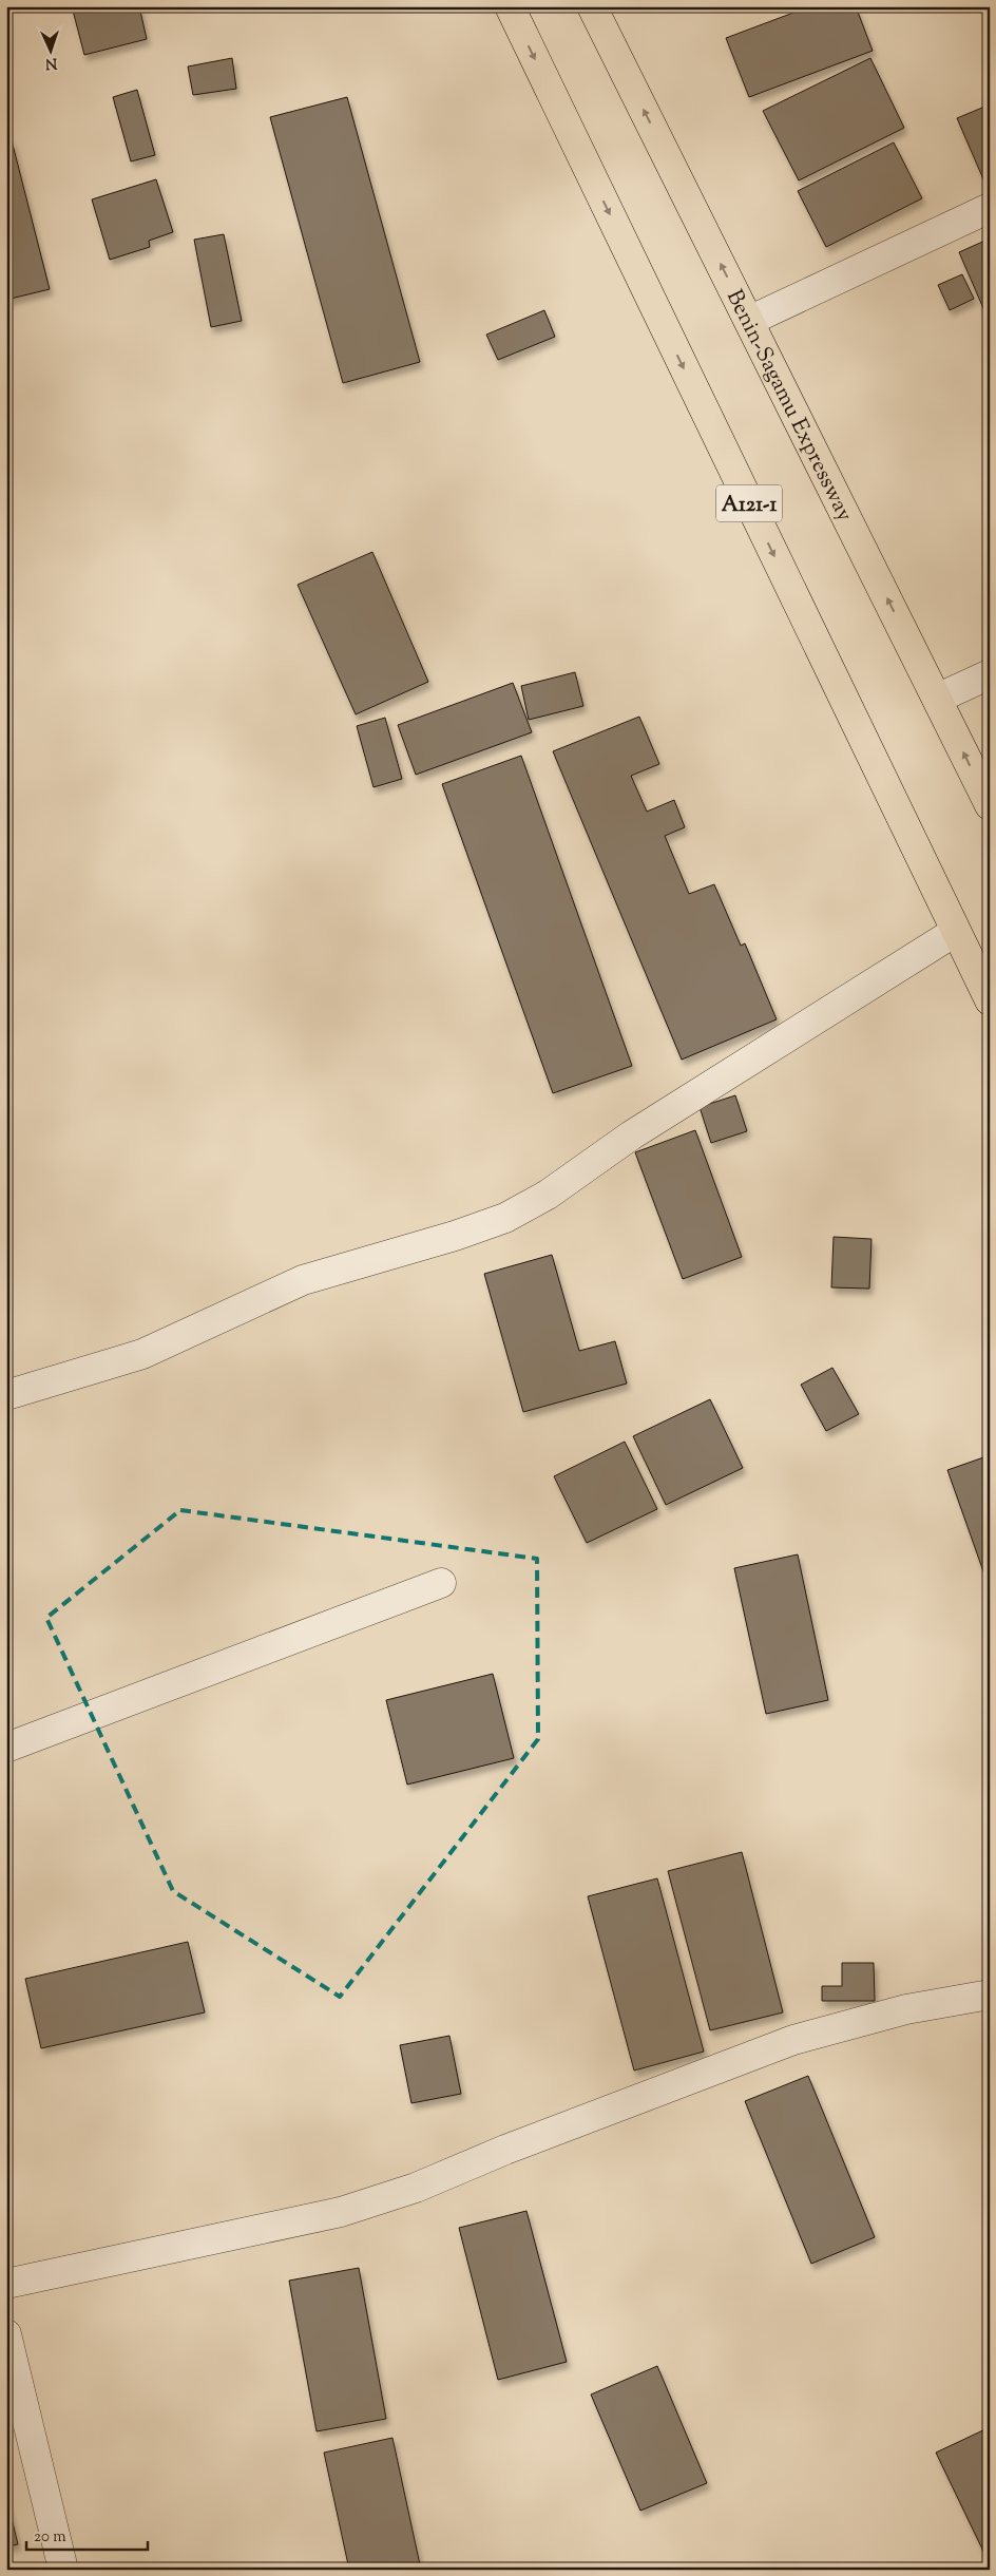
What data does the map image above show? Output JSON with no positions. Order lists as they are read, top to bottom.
{
  "streets": {
    "highway": ["Benin-Sagamu Expressway", "A121-1"]
  },
  "scale_bar": "20 m",
  "north": "bottom"
}
